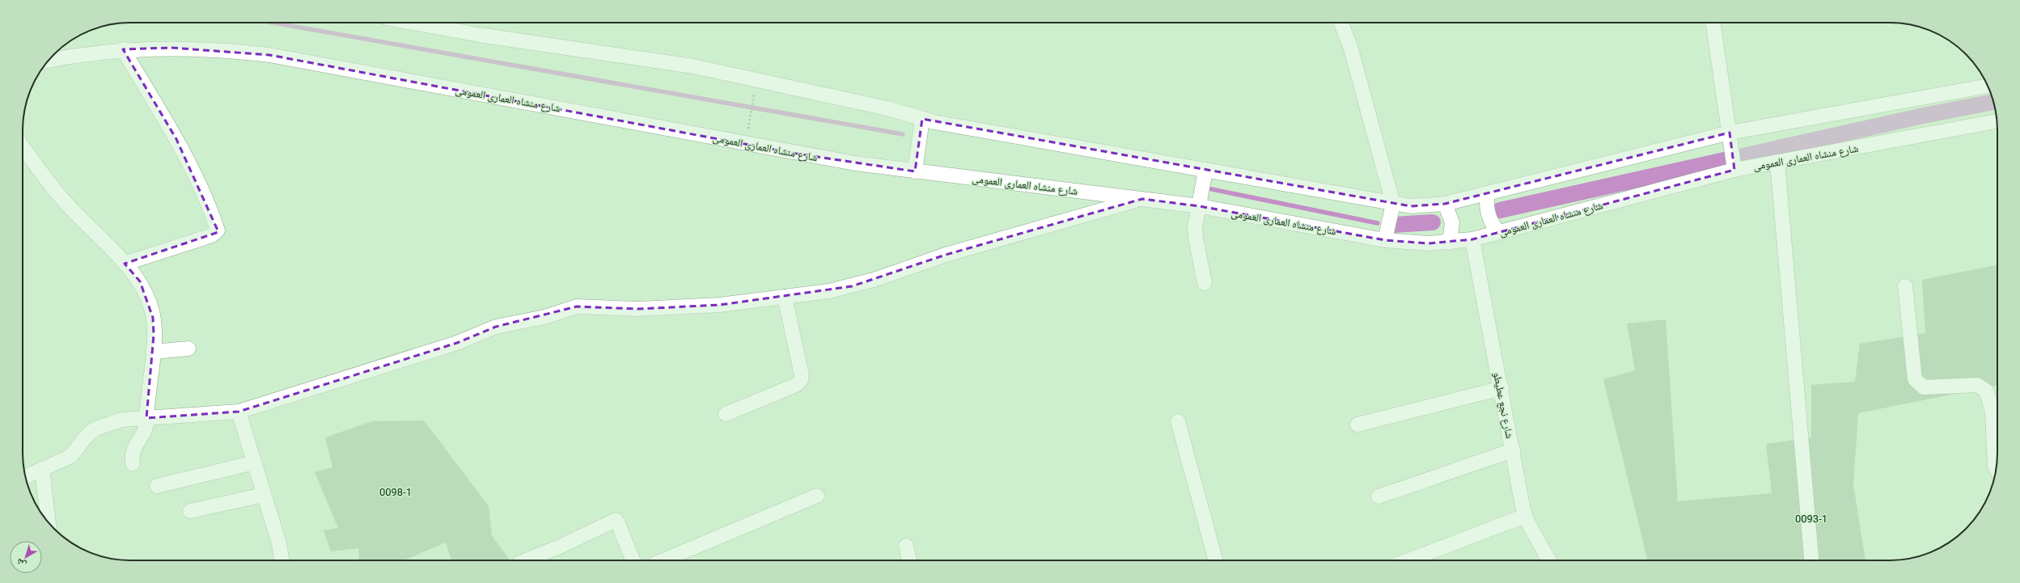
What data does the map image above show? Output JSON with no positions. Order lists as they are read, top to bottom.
{
  "streets": {
    "street": ["شارع منشاه العمارى العمومى", "شارع نجع عطيطو"]
  },
  "crossings": [
    ["شارع منشاه العمارى العمومى", "شارع نجع عطيطو"]
  ],
  "parks": ["0098-1", "0093-1"],
  "north": "bottom left"
}
